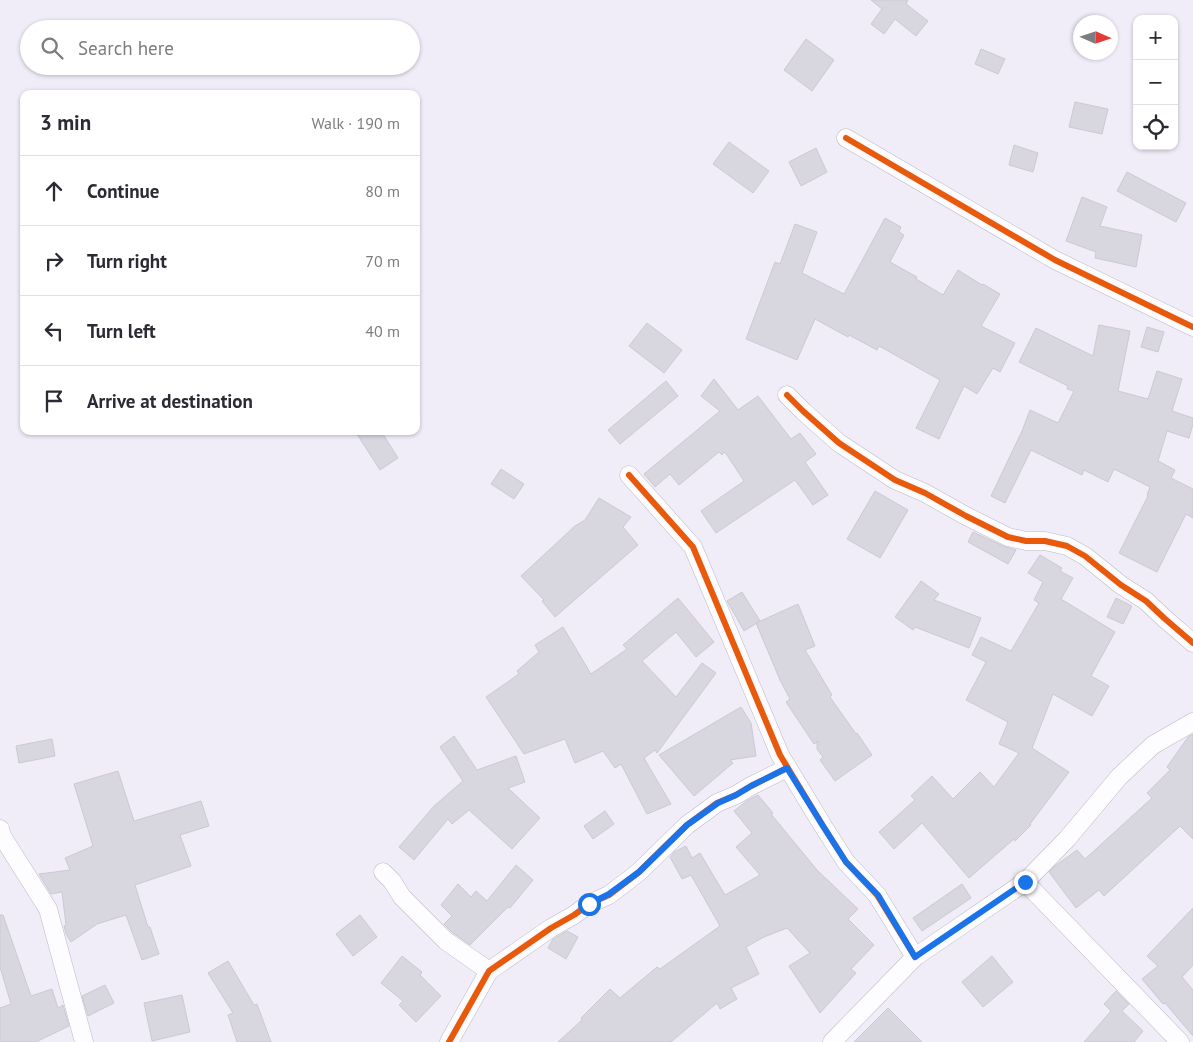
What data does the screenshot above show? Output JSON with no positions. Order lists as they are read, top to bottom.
{
  "north": "right",
  "page": {
    "map_buttons": ["+", "−"],
    "search": "Search here",
    "heading": ["3 min", "Walk · 190 m"],
    "list": [
      ["Continue", "80 m"],
      ["Turn right", "70 m"],
      ["Turn left", "40 m"],
      "Arrive at destination"
    ]
  }
}
